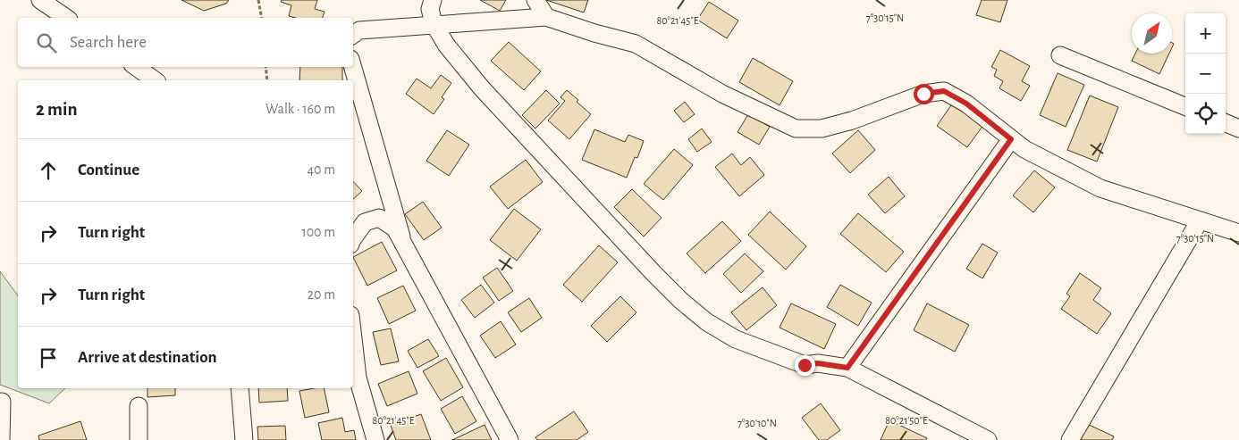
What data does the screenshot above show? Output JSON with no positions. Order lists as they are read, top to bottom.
{
  "north": "top right",
  "page": {
    "map_buttons": ["+", "−"],
    "search": "Search here",
    "heading": ["2 min", "Walk · 160 m"],
    "list": [
      ["Continue", "40 m"],
      ["Turn right", "100 m"],
      ["Turn right", "20 m"],
      "Arrive at destination"
    ]
  },
  "coordinates": [
    "7°30'15\"N",
    "80°21'45\"E",
    "80°21'50\"E",
    "7°30'10\"N"
  ]
}
